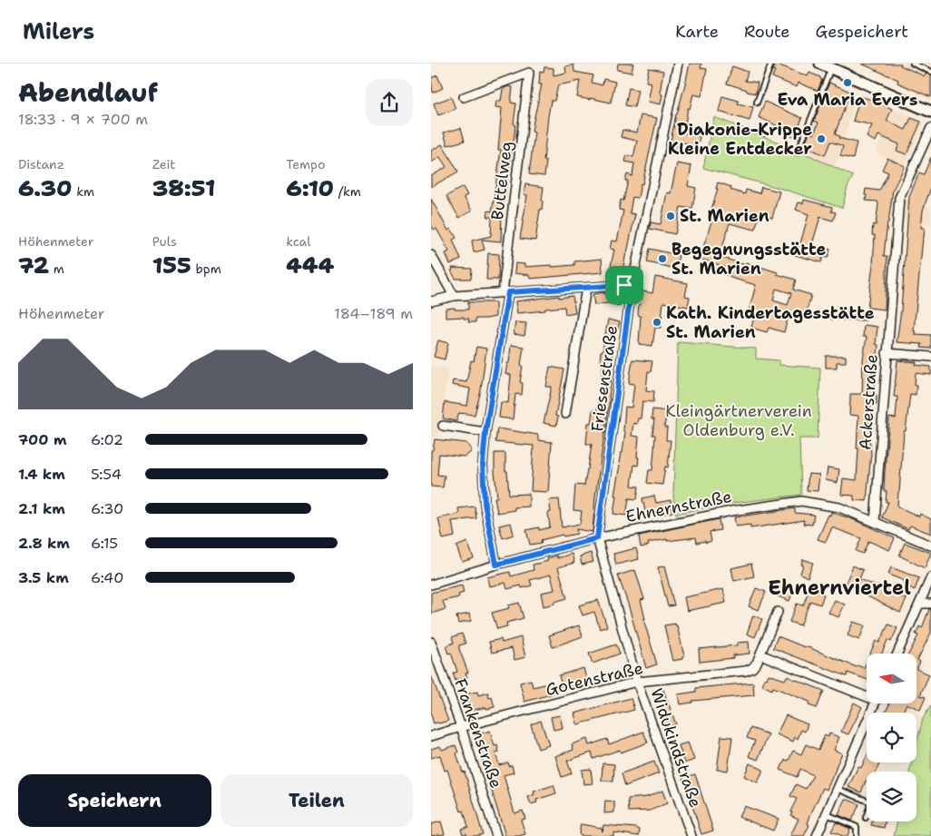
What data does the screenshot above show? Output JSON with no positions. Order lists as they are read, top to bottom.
{
  "streets": {
    "street": [
      "Buttelweg",
      "Friesenstraße",
      "Ackerstraße",
      "Ehnernstraße",
      "Gotenstraße",
      "Frankenstraße",
      "Widukindstraße"
    ]
  },
  "crossings": [
    ["Buttelweg", "Ehnernstraße"],
    ["Friesenstraße", "Ehnernstraße"],
    ["Friesenstraße", "Widukindstraße"],
    ["Ackerstraße", "Ehnernstraße"],
    ["Ehnernstraße", "Widukindstraße"],
    ["Gotenstraße", "Frankenstraße"],
    ["Gotenstraße", "Widukindstraße"]
  ],
  "districts": ["Ehnernviertel"],
  "parks": ["Kleingärtnerverein Oldenburg e.V."],
  "places": [
    "Eva Maria Evers",
    "Diakonie-Krippe Kleine Entdecker",
    "St. Marien",
    "Begegnungsstätte St. Marien",
    "Kath. Kindertagesstätte St. Marien"
  ],
  "north": "left",
  "page": {
    "header": "Milers",
    "nav": ["Karte", "Route", "Gespeichert"],
    "heading": ["Abendlauf", "18:33 · 9 × 700 m"],
    "stats": [
      ["Distanz", "6.30 km"],
      ["Zeit", "38:51"],
      ["Tempo", "6:10 /km"],
      ["Höhenmeter", "72 m"],
      ["Puls", "155 bpm"],
      ["kcal", "444"]
    ],
    "chart": ["Höhenmeter", "184–189 m"],
    "list": [
      {
        "name": "700 m",
        "note": "6:02"
      },
      {
        "name": "1.4 km",
        "note": "5:54"
      },
      {
        "name": "2.1 km",
        "note": "6:30"
      },
      {
        "name": "2.8 km",
        "note": "6:15"
      },
      {
        "name": "3.5 km",
        "note": "6:40"
      }
    ],
    "buttons": ["Speichern", "Teilen"]
  }
}
